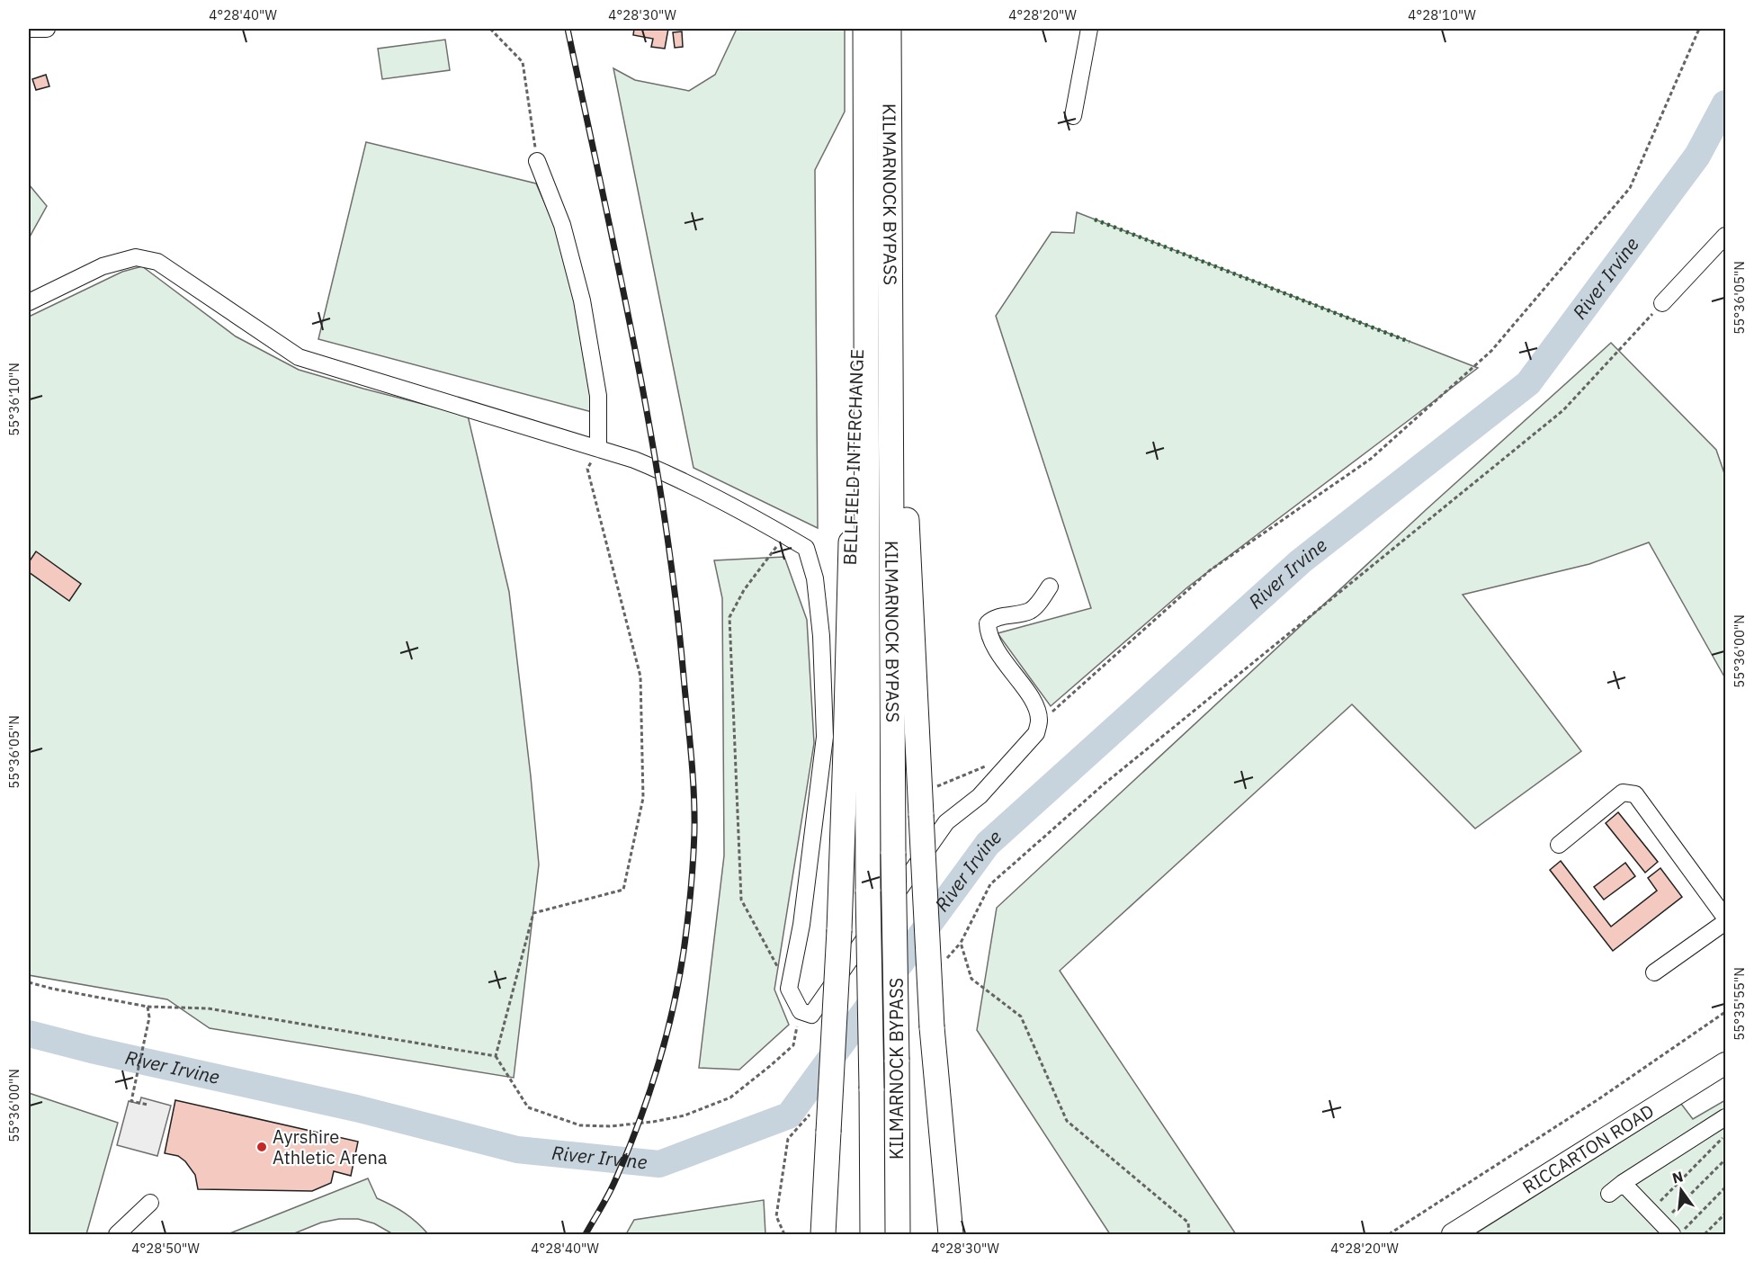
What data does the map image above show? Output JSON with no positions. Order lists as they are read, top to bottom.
{
  "streets": {
    "highway": ["KILMARNOCK BYPASS", "BELLFIELD INTERCHANGE"],
    "main road": ["RICCARTON ROAD"]
  },
  "crossings": [
    ["KILMARNOCK BYPASS", "BELLFIELD INTERCHANGE"]
  ],
  "water": ["River Irvine"],
  "places": ["Ayrshire Athletic Arena"],
  "north": "top",
  "coordinates": [
    "4°28'40\"W",
    "4°28'30\"W",
    "4°28'20\"W",
    "4°28'10\"W",
    "55°36'05\"N",
    "55°36'10\"N",
    "55°36'00\"N",
    "55°35'55\"N",
    "4°28'50\"W"
  ]
}
